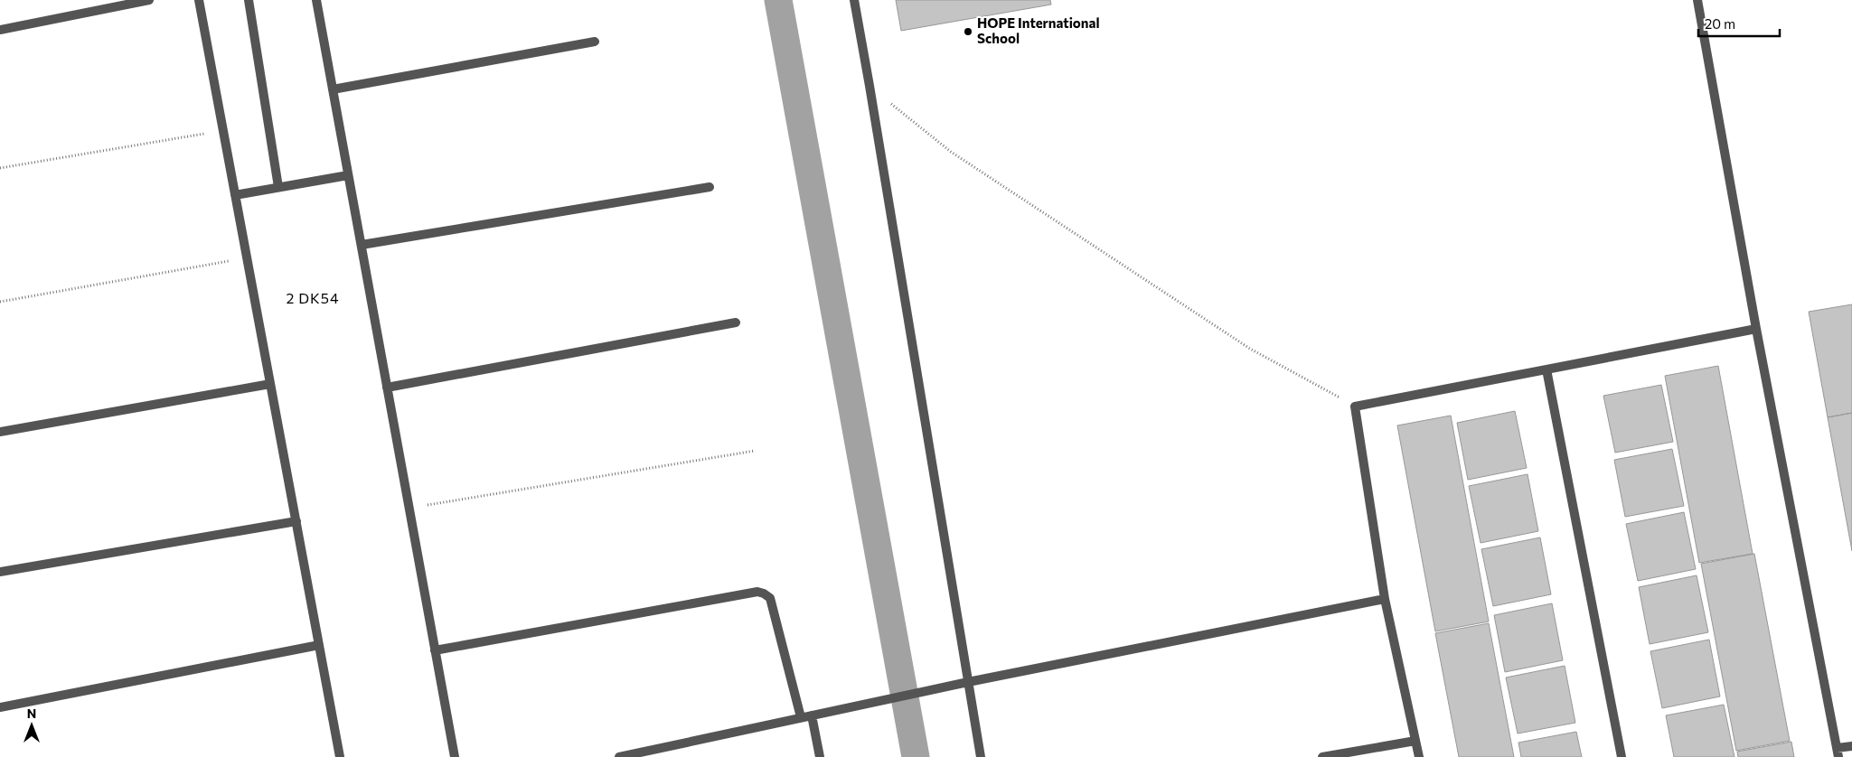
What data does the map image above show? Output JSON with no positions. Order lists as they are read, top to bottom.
{
  "districts": ["2 DK54"],
  "places": ["HOPE International School"],
  "scale_bar": "20 m",
  "north": "top"
}
